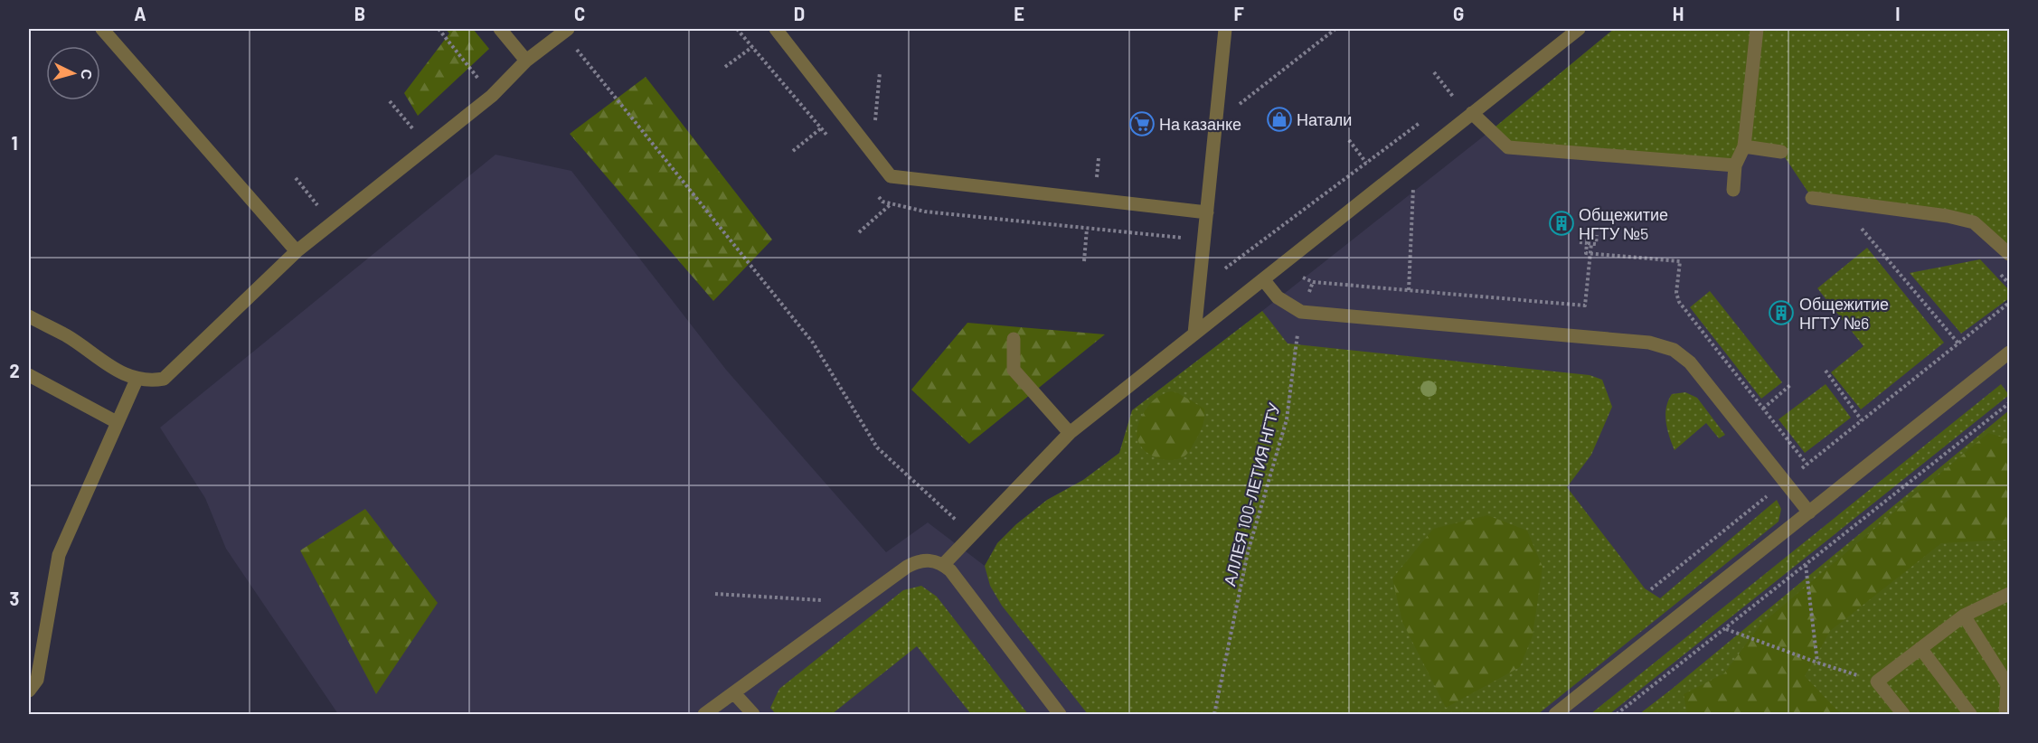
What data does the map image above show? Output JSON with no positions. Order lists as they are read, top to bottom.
{
  "streets": {
    "path": ["АЛЛЕЯ 100-ЛЕТИЯ НГТУ"]
  },
  "places": {
    "shop": ["Натали"],
    "supermarket": ["На казанке"],
    "building": ["Общежитие НГТУ №5", "Общежитие НГТУ №6"]
  },
  "north": "right",
  "grid": {
    "columns": [
      "A",
      "B",
      "C",
      "D",
      "E",
      "F",
      "G",
      "H",
      "I"
    ],
    "rows": ["1", "2", "3"]
  }
}
